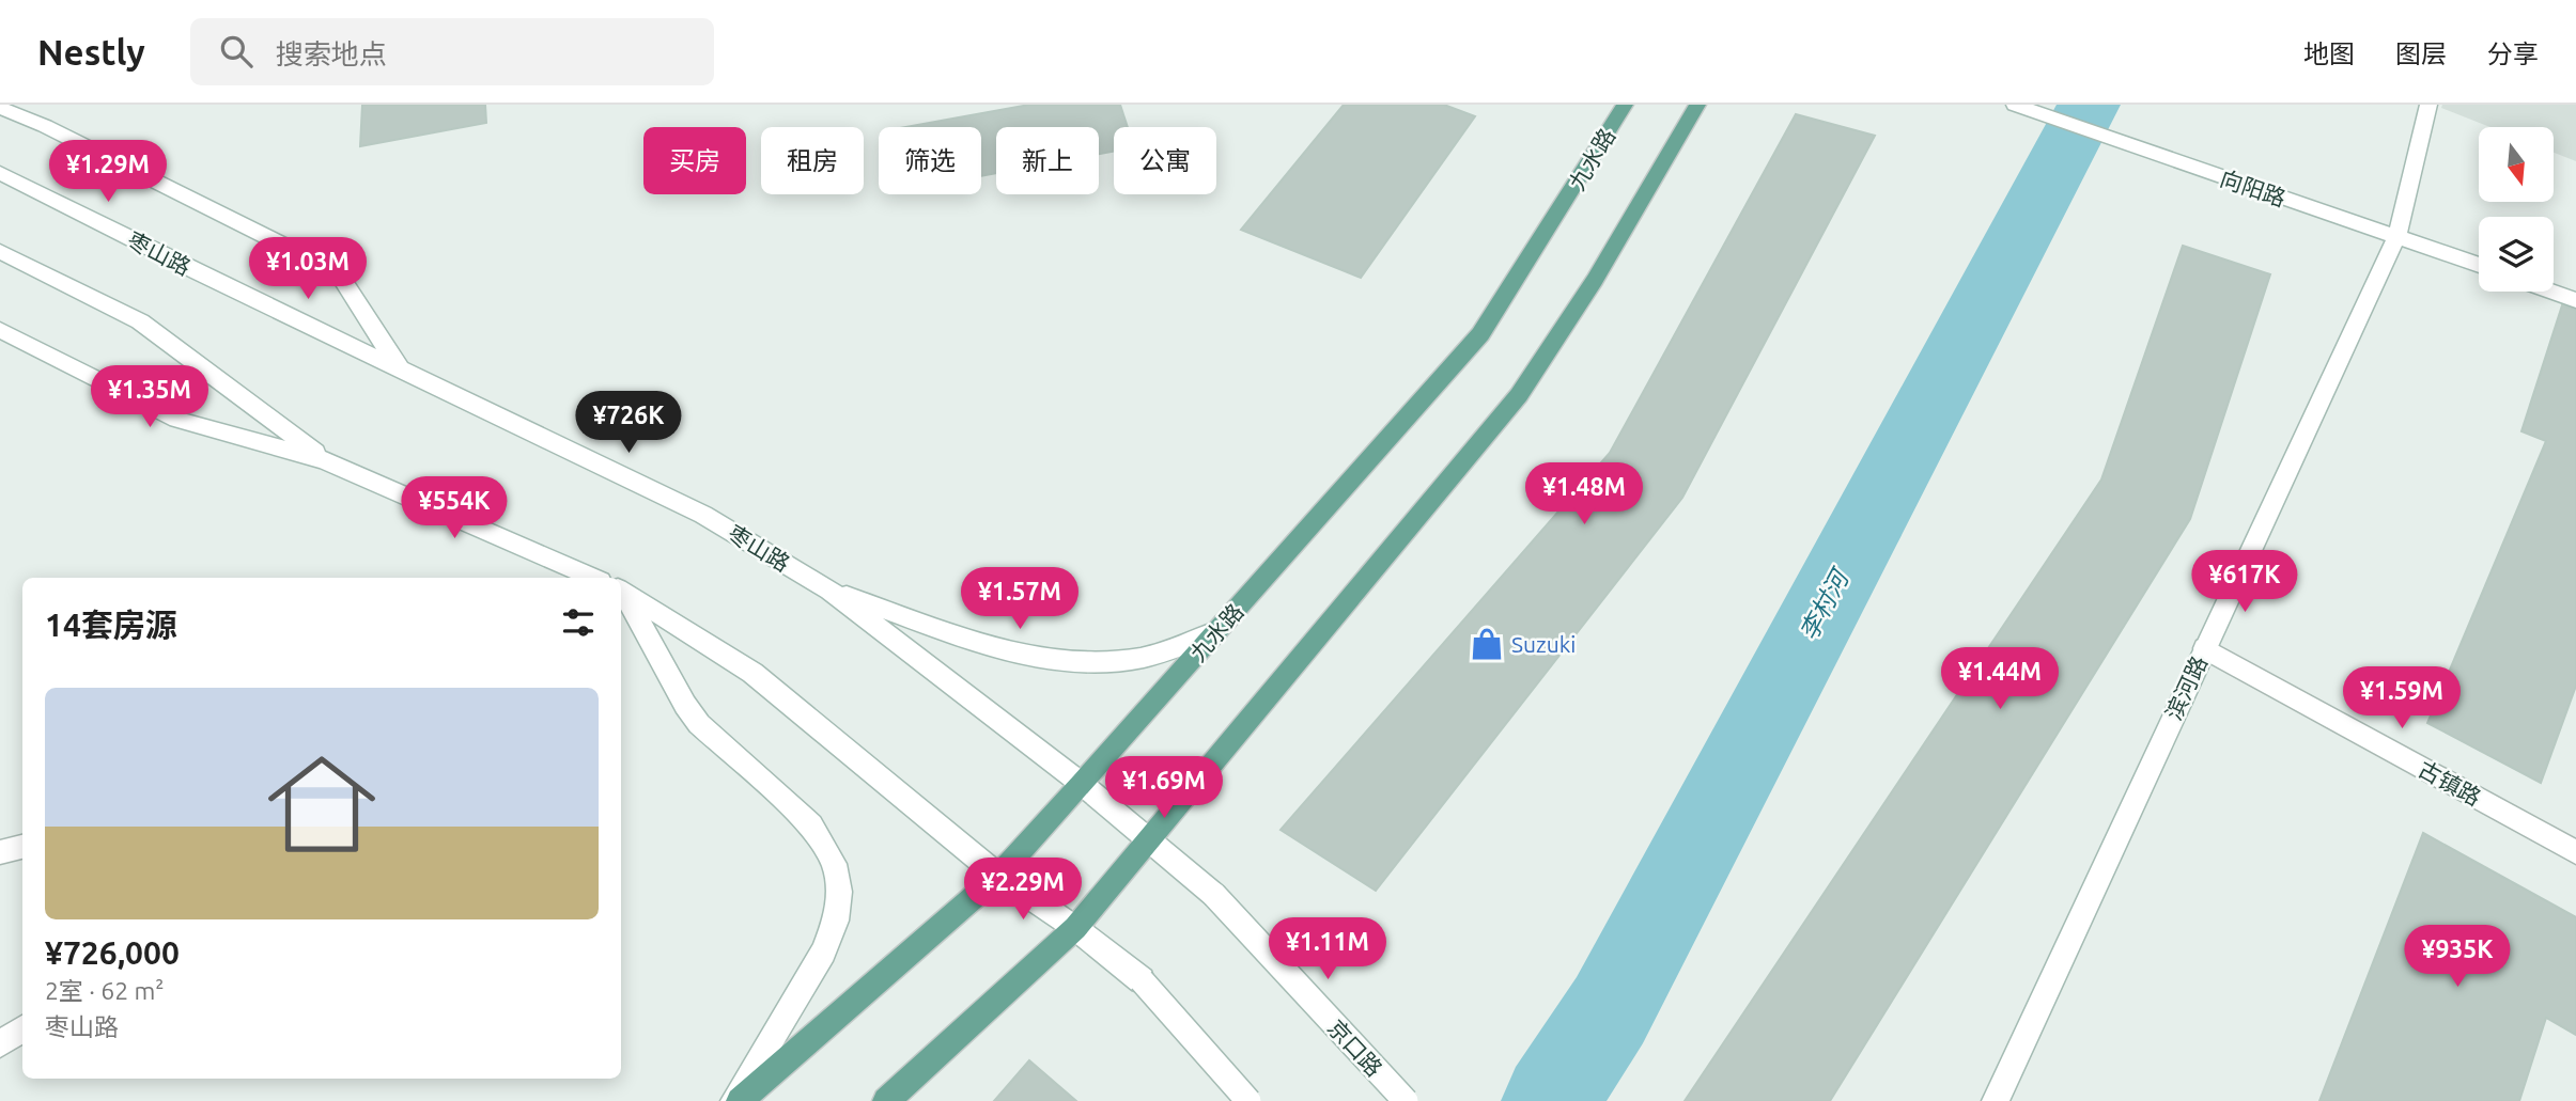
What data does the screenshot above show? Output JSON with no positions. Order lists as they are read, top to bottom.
{
  "streets": {
    "main road": [
      "九水路",
      "向阳路",
      "枣山路",
      "滨河路",
      "古镇路",
      "京口路"
    ]
  },
  "crossings": [
    ["九水路", "枣山路"],
    ["向阳路", "滨河路"],
    ["枣山路", "京口路"],
    ["滨河路", "古镇路"]
  ],
  "water": ["李村河"],
  "places": {
    "shop": ["Suzuki"]
  },
  "north": "bottom",
  "page": {
    "header": "Nestly",
    "search": "搜索地点",
    "nav": ["地图", "图层", "分享"],
    "chip": [
      "买房",
      "租房",
      "筛选",
      "新上",
      "公寓"
    ],
    "price": [
      "¥1.29M",
      "¥1.03M",
      "¥1.35M",
      "¥726K",
      "¥1.48M",
      "¥554K",
      "¥617K",
      "¥1.57M",
      "¥1.44M",
      "¥1.59M",
      "¥1.69M",
      "¥2.29M",
      "¥1.11M",
      "¥935K"
    ],
    "heading": "14套房源",
    "list": [
      {
        "name": "¥726,000",
        "note": "2室 · 62 m² · 枣山路"
      }
    ]
  }
}
